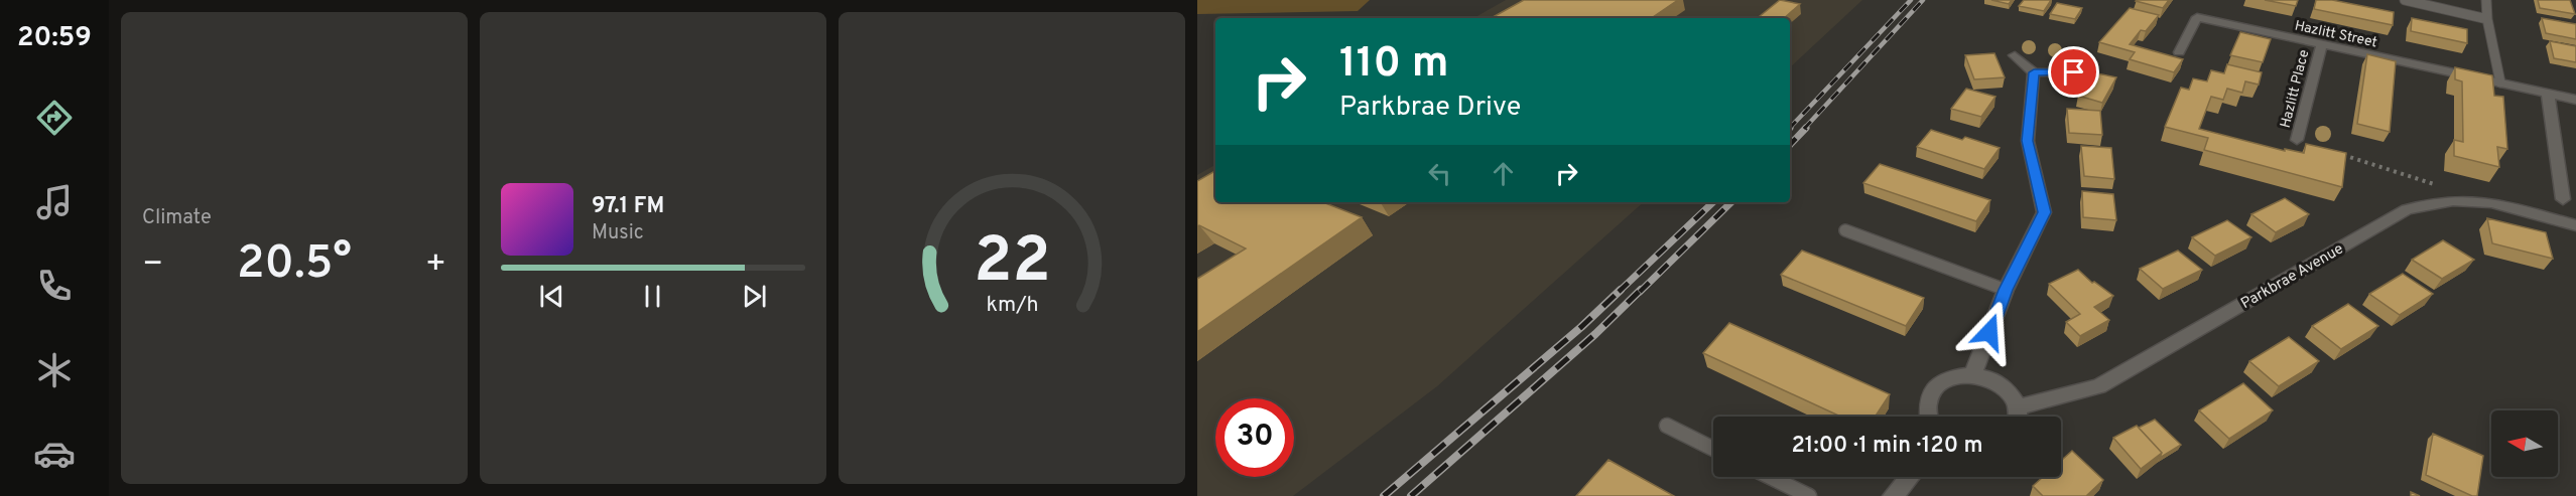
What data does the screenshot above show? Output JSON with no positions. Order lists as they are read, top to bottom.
{
  "streets": {
    "street": ["Hazlitt Street", "Hazlitt Place", "Parkbrae Avenue"]
  },
  "crossings": [
    ["Hazlitt Street", "Hazlitt Place"]
  ],
  "north": "left",
  "page": {
    "tabs": "20:59",
    "tile": "Climate",
    "turn": ["110 m", "Parkbrae Drive"],
    "song": ["97.1 FM", "Music"],
    "heat": ["−", "20.5°", "+"],
    "limit": "30",
    "trip": "21:00 · 1 min · 120 m",
    "gauge": ["22", "km/h"]
  }
}
